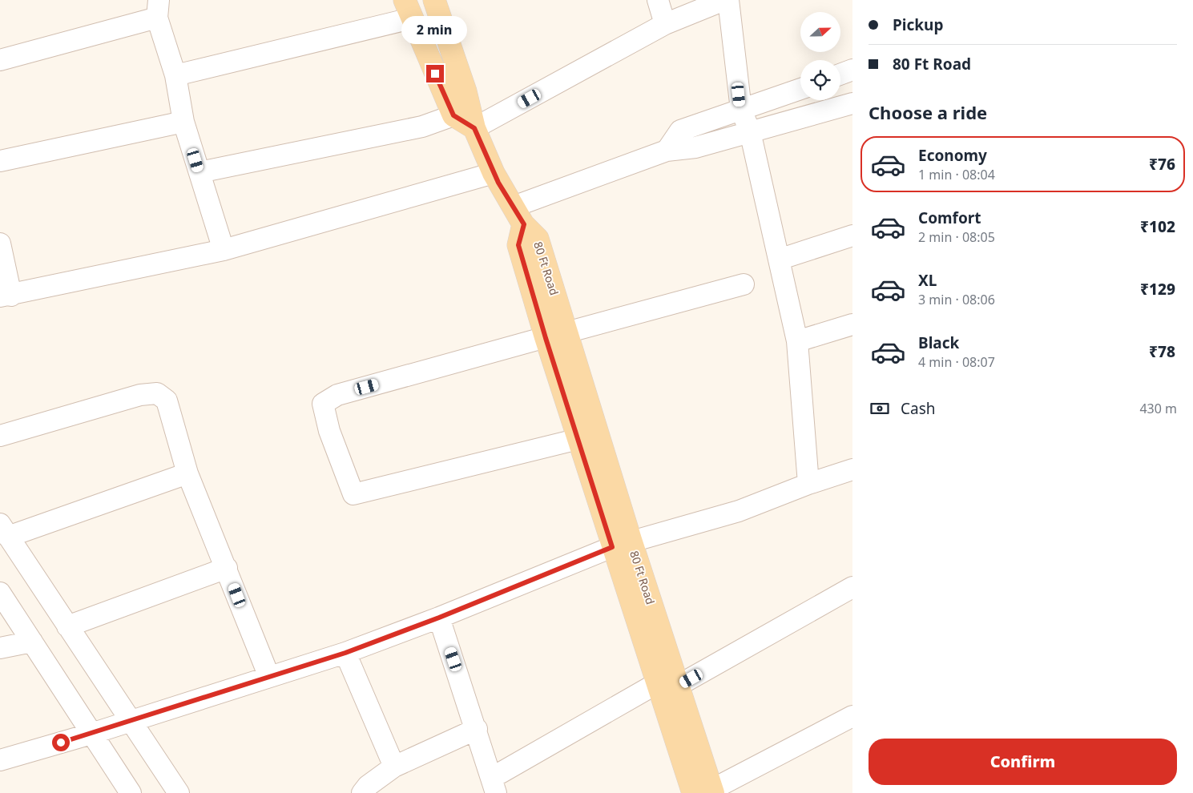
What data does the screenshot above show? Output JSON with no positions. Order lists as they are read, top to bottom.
{
  "streets": {
    "main road": ["80 Ft Road"]
  },
  "north": "right",
  "page": {
    "banner": ["Pickup", "80 Ft Road"],
    "bubble": "2 min",
    "heading": "Choose a ride",
    "list": [
      {
        "name": "Economy",
        "note": "1 min · 08:04",
        "value": "₹76"
      },
      {
        "name": "Comfort",
        "note": "2 min · 08:05",
        "value": "₹102"
      },
      {
        "name": "XL",
        "note": "3 min · 08:06",
        "value": "₹129"
      },
      {
        "name": "Black",
        "note": "4 min · 08:07",
        "value": "₹78"
      }
    ],
    "pay": ["Cash", "430 m"],
    "buttons": "Confirm"
  }
}
